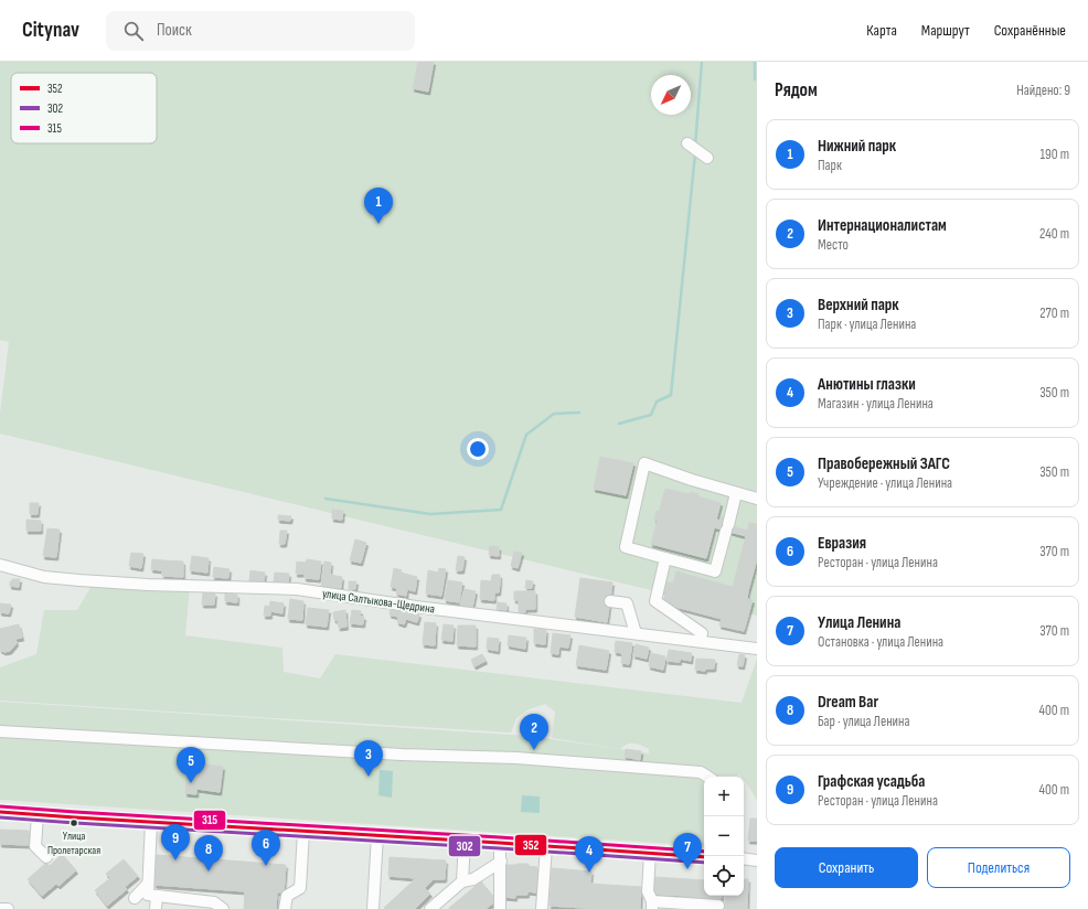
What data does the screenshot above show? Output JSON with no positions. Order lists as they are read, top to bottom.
{
  "streets": {
    "street": ["улица Салтыкова-Щедрина"]
  },
  "places": ["Улица Пролетарская"],
  "lines": ["transit line 315", "transit line 352", "transit line 302"],
  "legend": ["352", "302", "315"],
  "north": "bottom left",
  "page": {
    "header": "Citynav",
    "search": "Поиск",
    "nav": ["Карта", "Маршрут", "Сохранённые"],
    "heading": ["Рядом", "Найдено: 9"],
    "list": [
      {
        "mark": "1",
        "name": "Нижний парк",
        "note": "Парк",
        "value": "190 m"
      },
      {
        "mark": "2",
        "name": "Интернационалистам",
        "note": "Место",
        "value": "240 m"
      },
      {
        "mark": "3",
        "name": "Верхний парк",
        "note": "Парк · улица Ленина",
        "value": "270 m"
      },
      {
        "mark": "4",
        "name": "Анютины глазки",
        "note": "Магазин · улица Ленина",
        "value": "350 m"
      },
      {
        "mark": "5",
        "name": "Правобережный ЗАГС",
        "note": "Учреждение · улица Ленина",
        "value": "350 m"
      },
      {
        "mark": "6",
        "name": "Евразия",
        "note": "Ресторан · улица Ленина",
        "value": "370 m"
      },
      {
        "mark": "7",
        "name": "Улица Ленина",
        "note": "Остановка · улица Ленина",
        "value": "370 m"
      },
      {
        "mark": "8",
        "name": "Dream Bar",
        "note": "Бар · улица Ленина",
        "value": "400 m"
      },
      {
        "mark": "9",
        "name": "Графская усадьба",
        "note": "Ресторан · улица Ленина",
        "value": "400 m"
      }
    ],
    "pins": [
      "1",
      "2",
      "3",
      "5",
      "9",
      "6",
      "7",
      "8",
      "4"
    ],
    "map_buttons": ["+", "−"],
    "buttons": ["Сохранить", "Поделиться"]
  }
}
